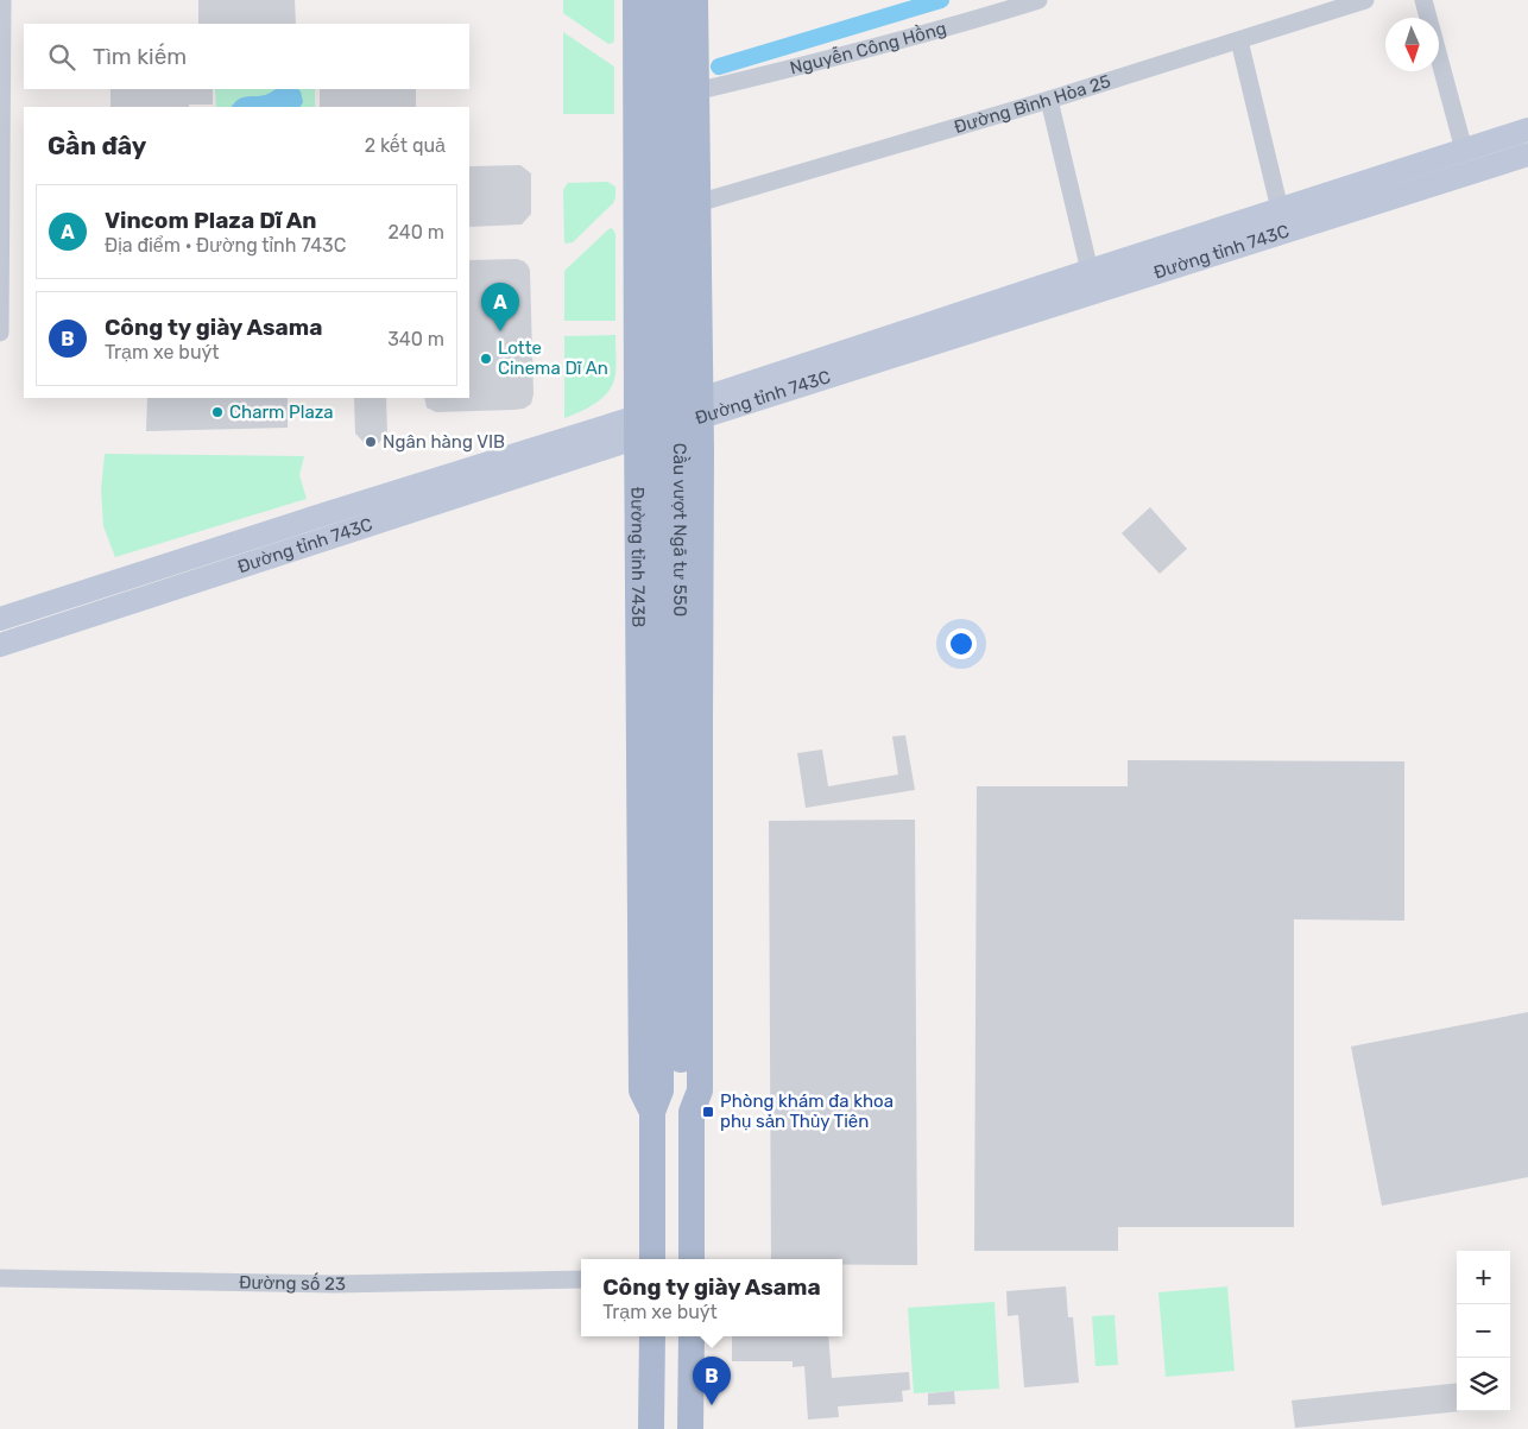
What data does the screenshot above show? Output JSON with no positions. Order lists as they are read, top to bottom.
{
  "streets": {
    "main road": ["Đường tỉnh 743C", "Cầu vượt Ngã tư 550", "Đường tỉnh 743B"],
    "street": ["Nguyễn Công Hồng", "Đường Bình Hòa 25", "Đường số 23"]
  },
  "crossings": [
    ["Đường tỉnh 743C", "Đường tỉnh 743B"],
    ["Cầu vượt Ngã tư 550", "Đường tỉnh 743B"]
  ],
  "places": {
    "other": ["Lotte Cinema Dĩ An", "Charm Plaza", "Ngân hàng VIB"],
    "transit": ["Phòng khám đa khoa phụ sản Thủy Tiên"]
  },
  "north": "bottom",
  "page": {
    "search": "Tìm kiếm",
    "heading": ["Gần đây", "2 kết quả"],
    "list": [
      {
        "mark": "A",
        "name": "Vincom Plaza Dĩ An",
        "note": "Địa điểm · Đường tỉnh 743C",
        "value": "240 m"
      },
      {
        "mark": "B",
        "name": "Công ty giày Asama",
        "note": "Trạm xe buýt",
        "value": "340 m"
      }
    ],
    "pins": ["A", "B"],
    "map_buttons": ["+", "−"],
    "popup": ["Công ty giày Asama", "Trạm xe buýt"]
  }
}
